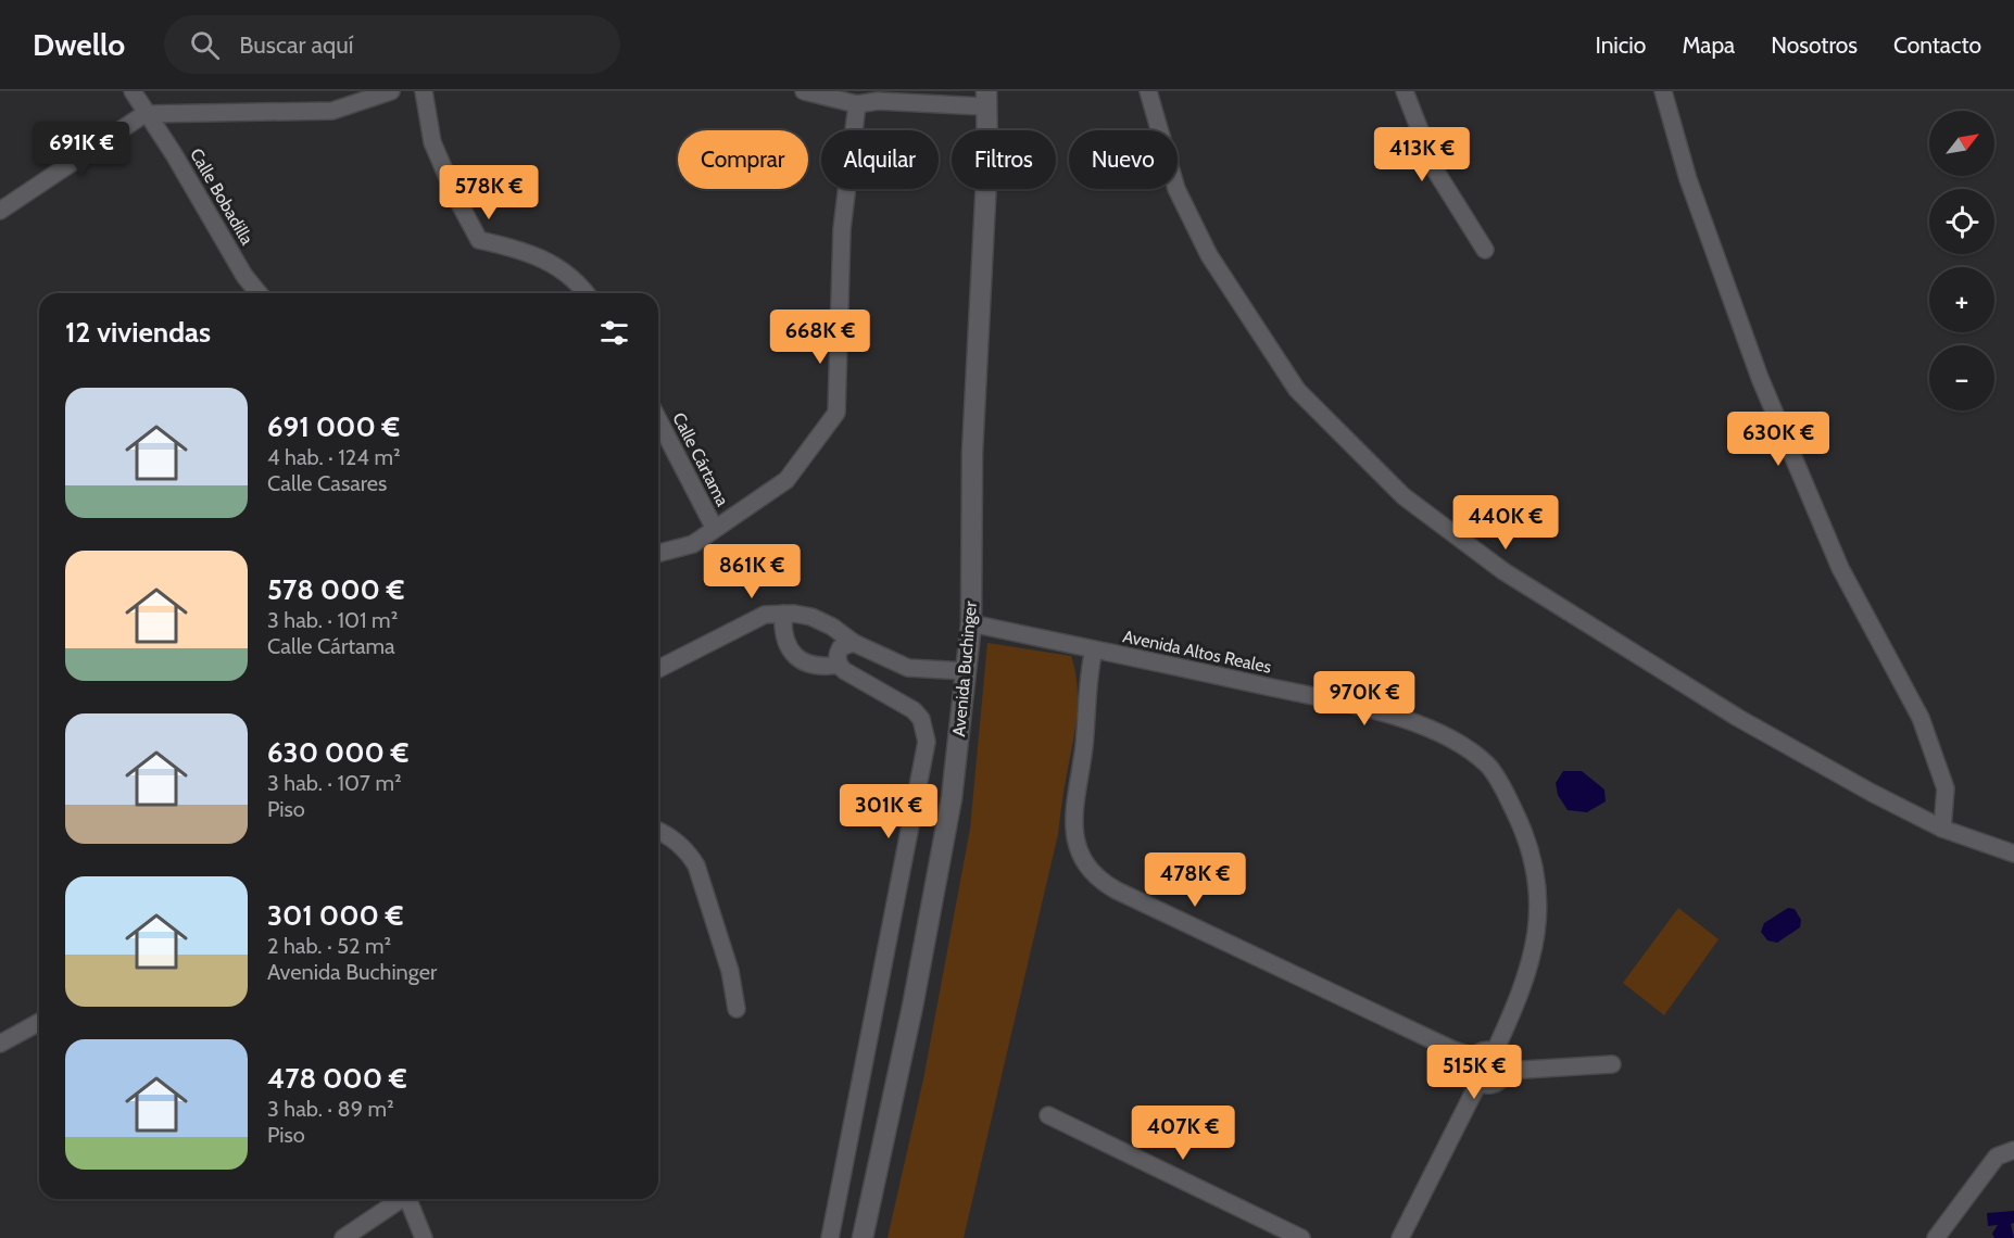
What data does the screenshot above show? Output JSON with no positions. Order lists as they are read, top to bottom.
{
  "streets": {
    "street": [
      "Calle Bobadilla",
      "Calle Cártama",
      "Avenida Altos Reales",
      "Avenida Buchinger"
    ]
  },
  "crossings": [
    ["Avenida Altos Reales", "Avenida Buchinger"]
  ],
  "north": "top right",
  "page": {
    "header": "Dwello",
    "search": "Buscar aquí",
    "nav": [
      "Inicio",
      "Mapa",
      "Nosotros",
      "Contacto"
    ],
    "map_buttons": ["+", "−"],
    "price": [
      "691K €",
      "413K €",
      "578K €",
      "668K €",
      "630K €",
      "440K €",
      "861K €",
      "970K €",
      "301K €",
      "478K €",
      "515K €",
      "407K €"
    ],
    "chip": [
      "Comprar",
      "Alquilar",
      "Filtros",
      "Nuevo"
    ],
    "heading": "12 viviendas",
    "list": [
      {
        "name": "691 000 €",
        "note": "4 hab. · 124 m² · Calle Casares"
      },
      {
        "name": "578 000 €",
        "note": "3 hab. · 101 m² · Calle Cártama"
      },
      {
        "name": "630 000 €",
        "note": "3 hab. · 107 m² · Piso"
      },
      {
        "name": "301 000 €",
        "note": "2 hab. · 52 m² · Avenida Buchinger"
      },
      {
        "name": "478 000 €",
        "note": "3 hab. · 89 m² · Piso"
      }
    ]
  }
}
